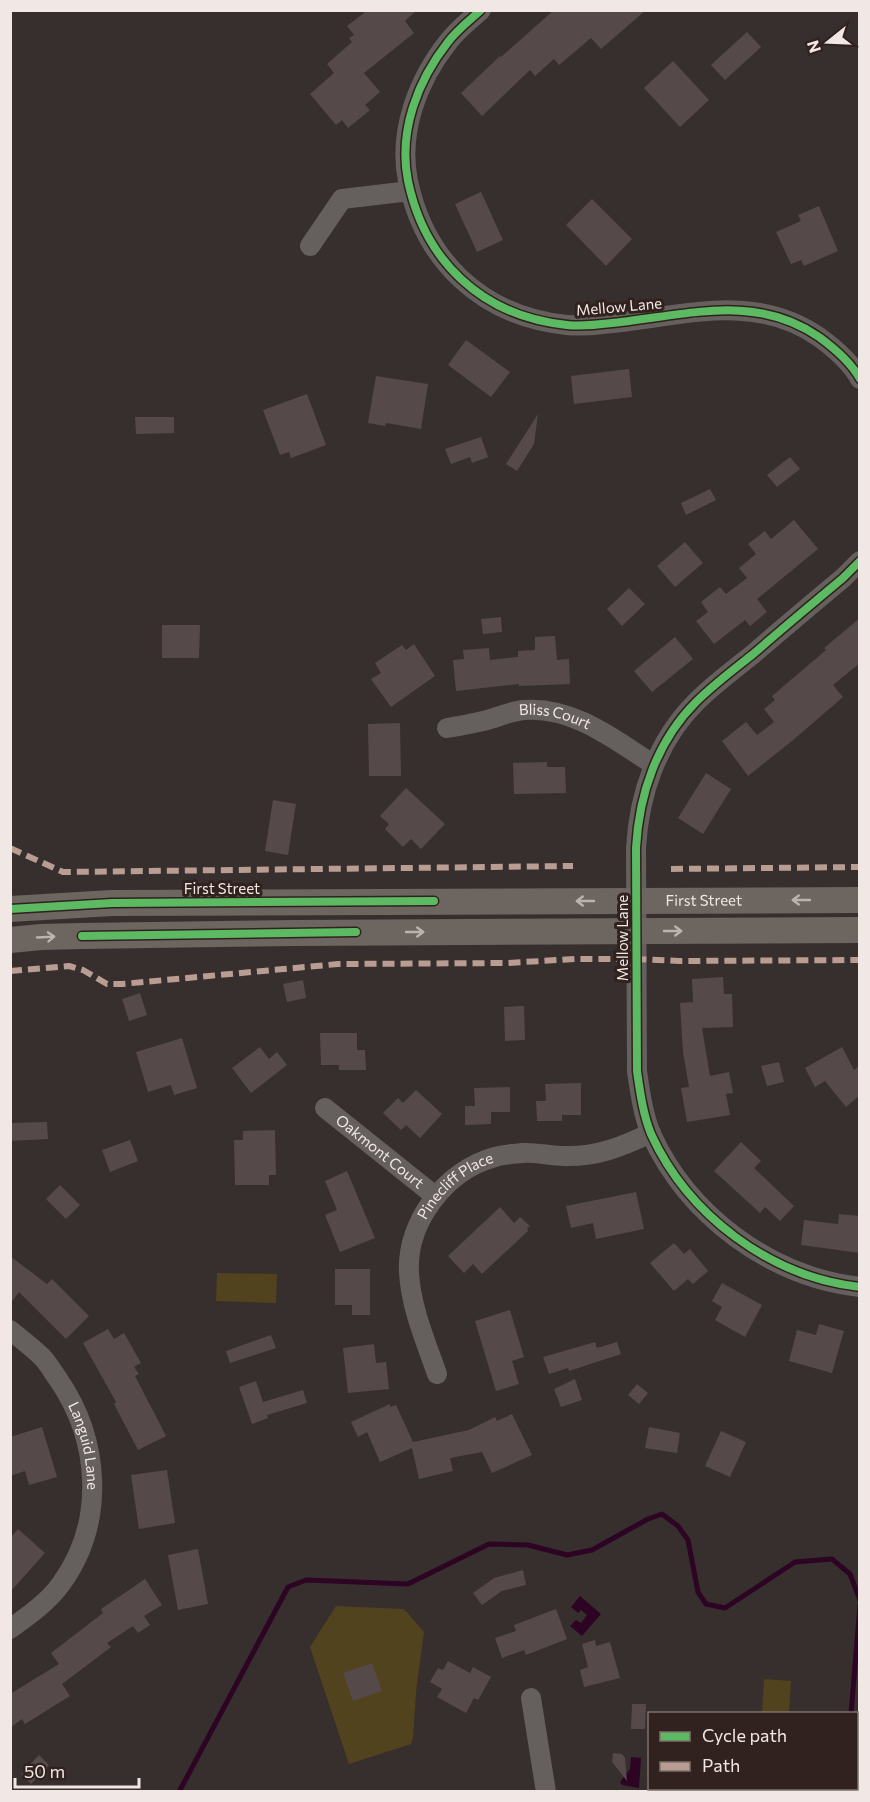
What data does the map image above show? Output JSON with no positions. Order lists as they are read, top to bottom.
{
  "streets": {
    "main road": ["First Street"],
    "street": [
      "Mellow Lane",
      "Bliss Court",
      "Oakmont Court",
      "Pinecliff Place",
      "Languid Lane"
    ]
  },
  "crossings": [
    ["Mellow Lane", "Bliss Court"],
    ["Mellow Lane", "First Street"],
    ["Mellow Lane", "Pinecliff Place"],
    ["Oakmont Court", "Pinecliff Place"]
  ],
  "legend": ["Cycle path", "Path"],
  "scale_bar": "50 m",
  "north": "left"
}
